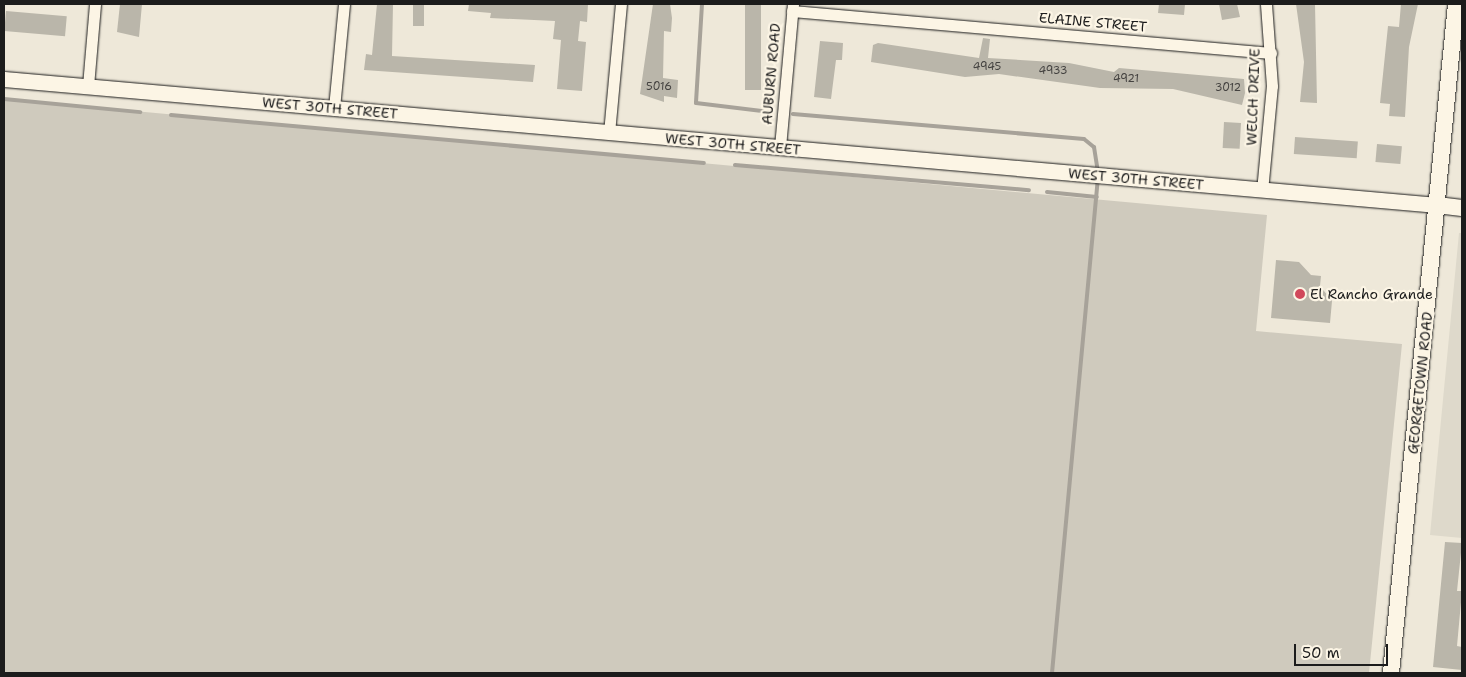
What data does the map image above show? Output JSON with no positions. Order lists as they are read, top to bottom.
{
  "streets": {
    "main road": ["WEST 30TH STREET", "GEORGETOWN ROAD"],
    "street": ["ELAINE STREET", "AUBURN ROAD", "WELCH DRIVE"]
  },
  "crossings": [
    ["ELAINE STREET", "AUBURN ROAD"],
    ["ELAINE STREET", "WELCH DRIVE"],
    ["AUBURN ROAD", "WEST 30TH STREET"],
    ["WELCH DRIVE", "WEST 30TH STREET"],
    ["WEST 30TH STREET", "GEORGETOWN ROAD"]
  ],
  "places": ["El Rancho Grande"],
  "house_numbers": [
    "4945",
    "4933",
    "4921",
    "5016",
    "3012"
  ],
  "scale_bar": "50 m"
}
